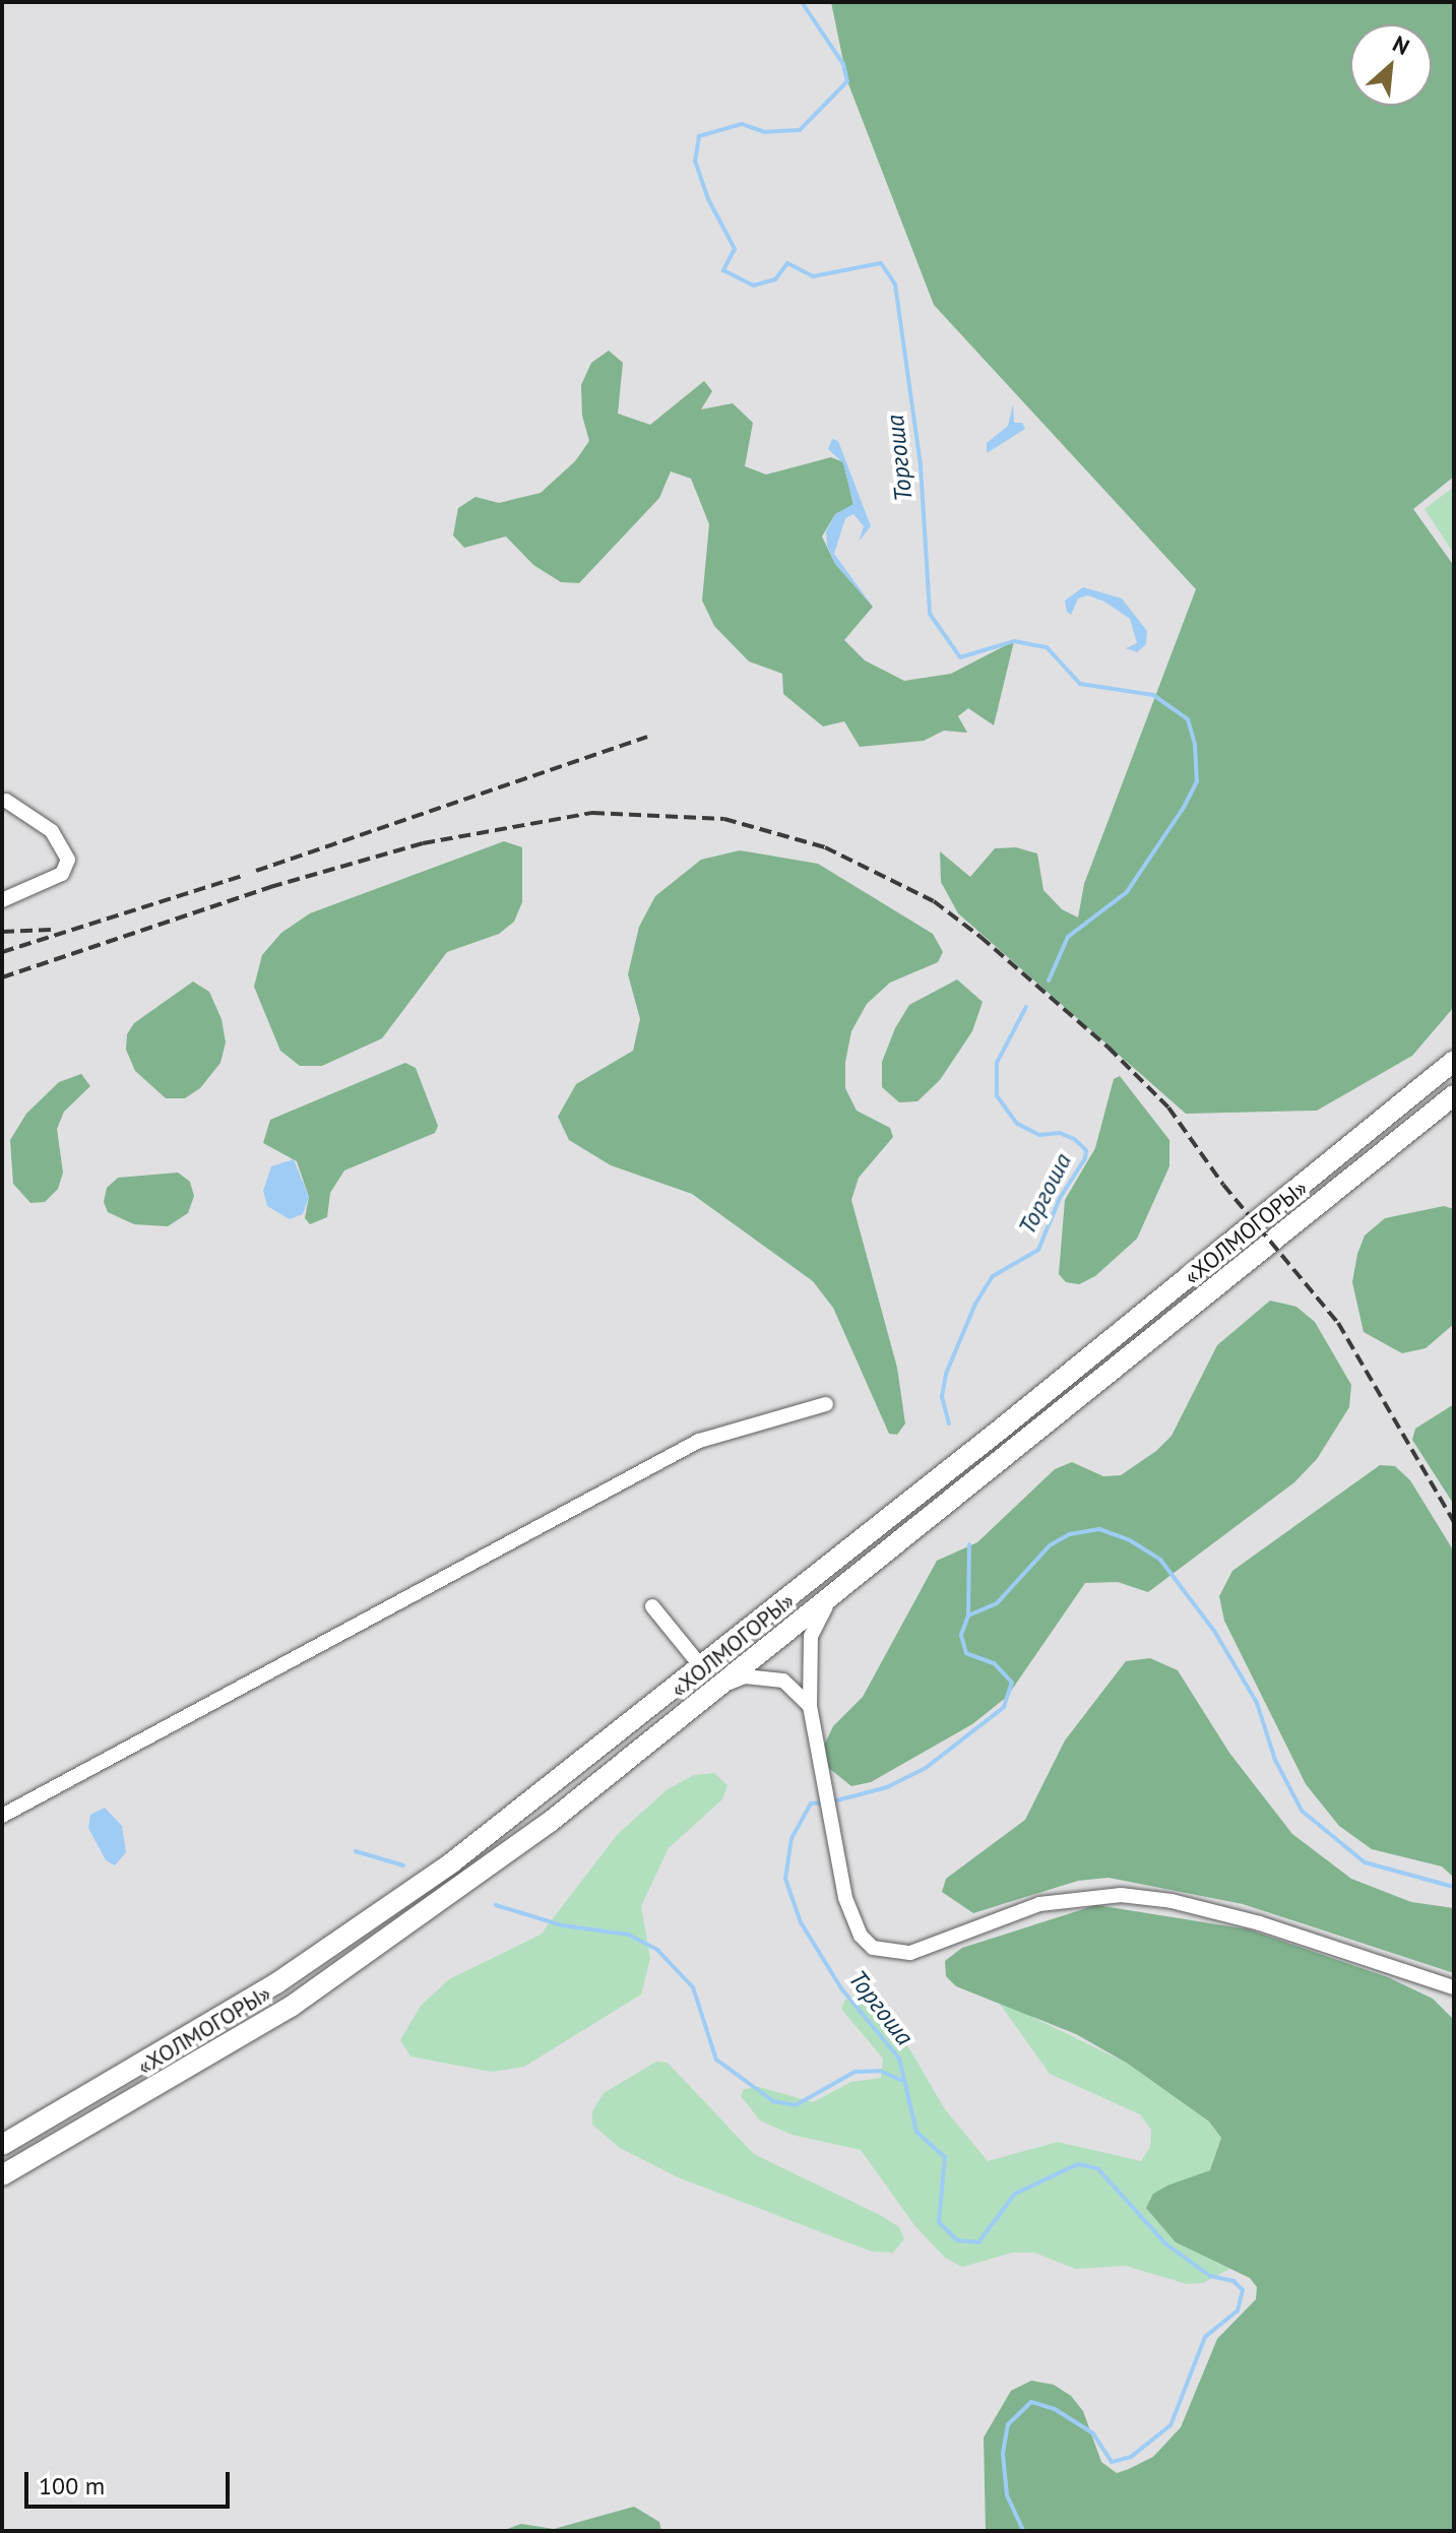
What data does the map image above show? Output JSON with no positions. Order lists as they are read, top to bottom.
{
  "streets": {
    "highway": ["«ХОЛМОГОРЫ»"]
  },
  "water": ["Торгоша"],
  "scale_bar": "100 m",
  "north": "top right"
}
